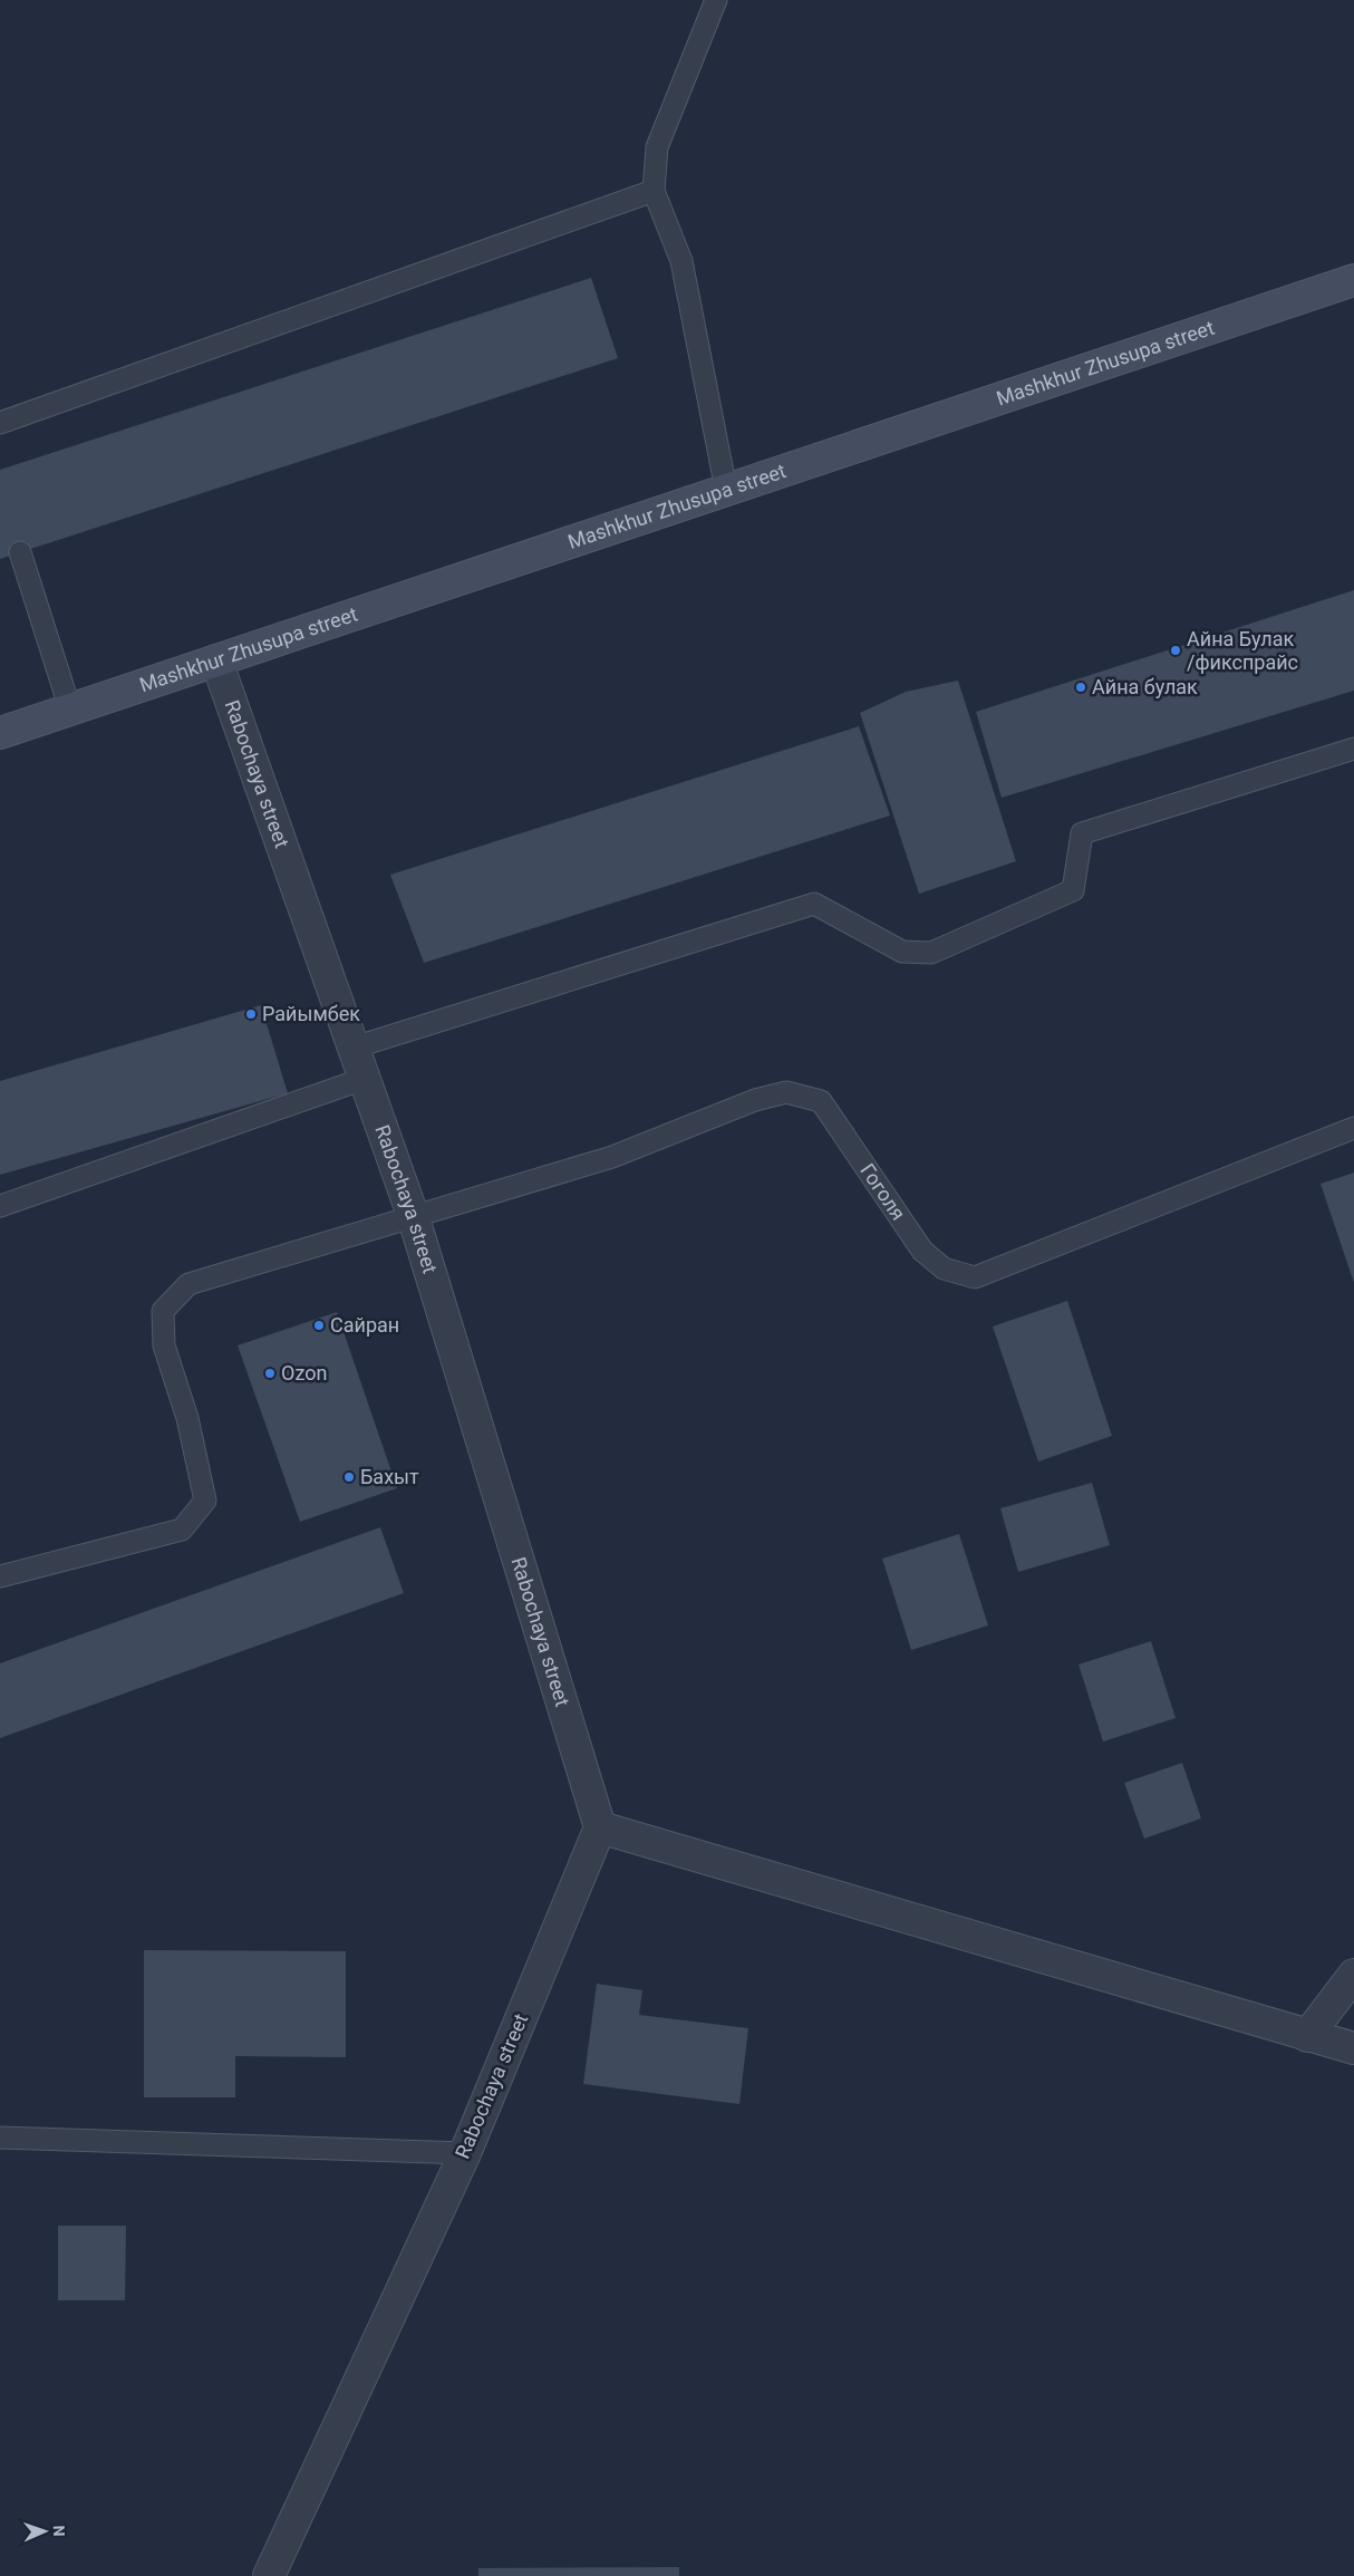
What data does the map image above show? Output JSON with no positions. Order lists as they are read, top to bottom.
{
  "streets": {
    "main road": ["Mashkhur Zhusupa street"],
    "street": ["Rabochaya street"],
    "lane": ["Гоголя"]
  },
  "crossings": [
    ["Mashkhur Zhusupa street", "Rabochaya street"],
    ["Rabochaya street", "Гоголя"]
  ],
  "places": [
    "Айна Булак /фикспрайс",
    "Айна булак",
    "Райымбек",
    "Сайран",
    "Ozon",
    "Бахыт"
  ],
  "north": "right"
}
